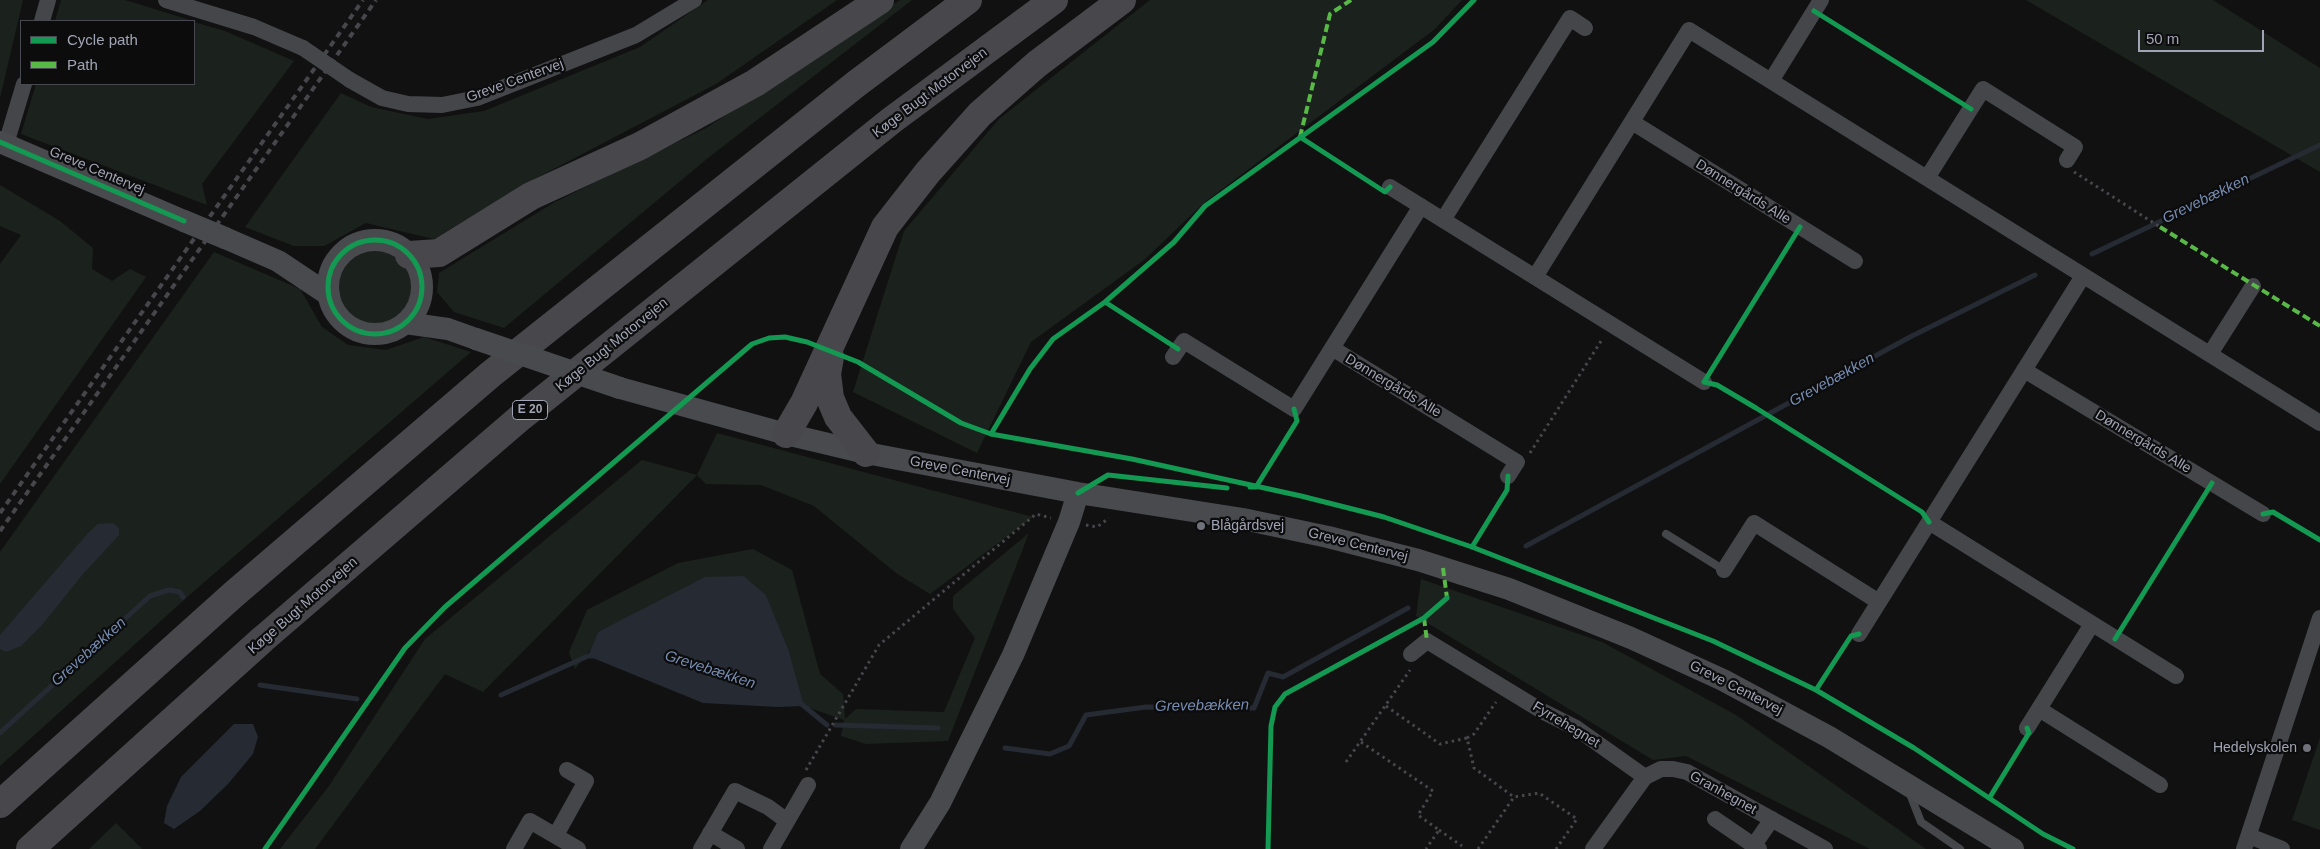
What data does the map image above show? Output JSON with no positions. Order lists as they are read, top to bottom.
{
  "streets": {
    "highway": ["Køge Bugt Motorvejen", "E 20"],
    "street": [
      "Greve Centervej",
      "Dønnergårds Alle",
      "Fyrrehegnet",
      "Granhegnet"
    ]
  },
  "crossings": [
    ["Fyrrehegnet", "Granhegnet"]
  ],
  "water": ["Grevebækken"],
  "places": ["Blågårdsvej", "Hedelyskolen"],
  "legend": ["Cycle path", "Path"],
  "scale_bar": "50 m"
}
